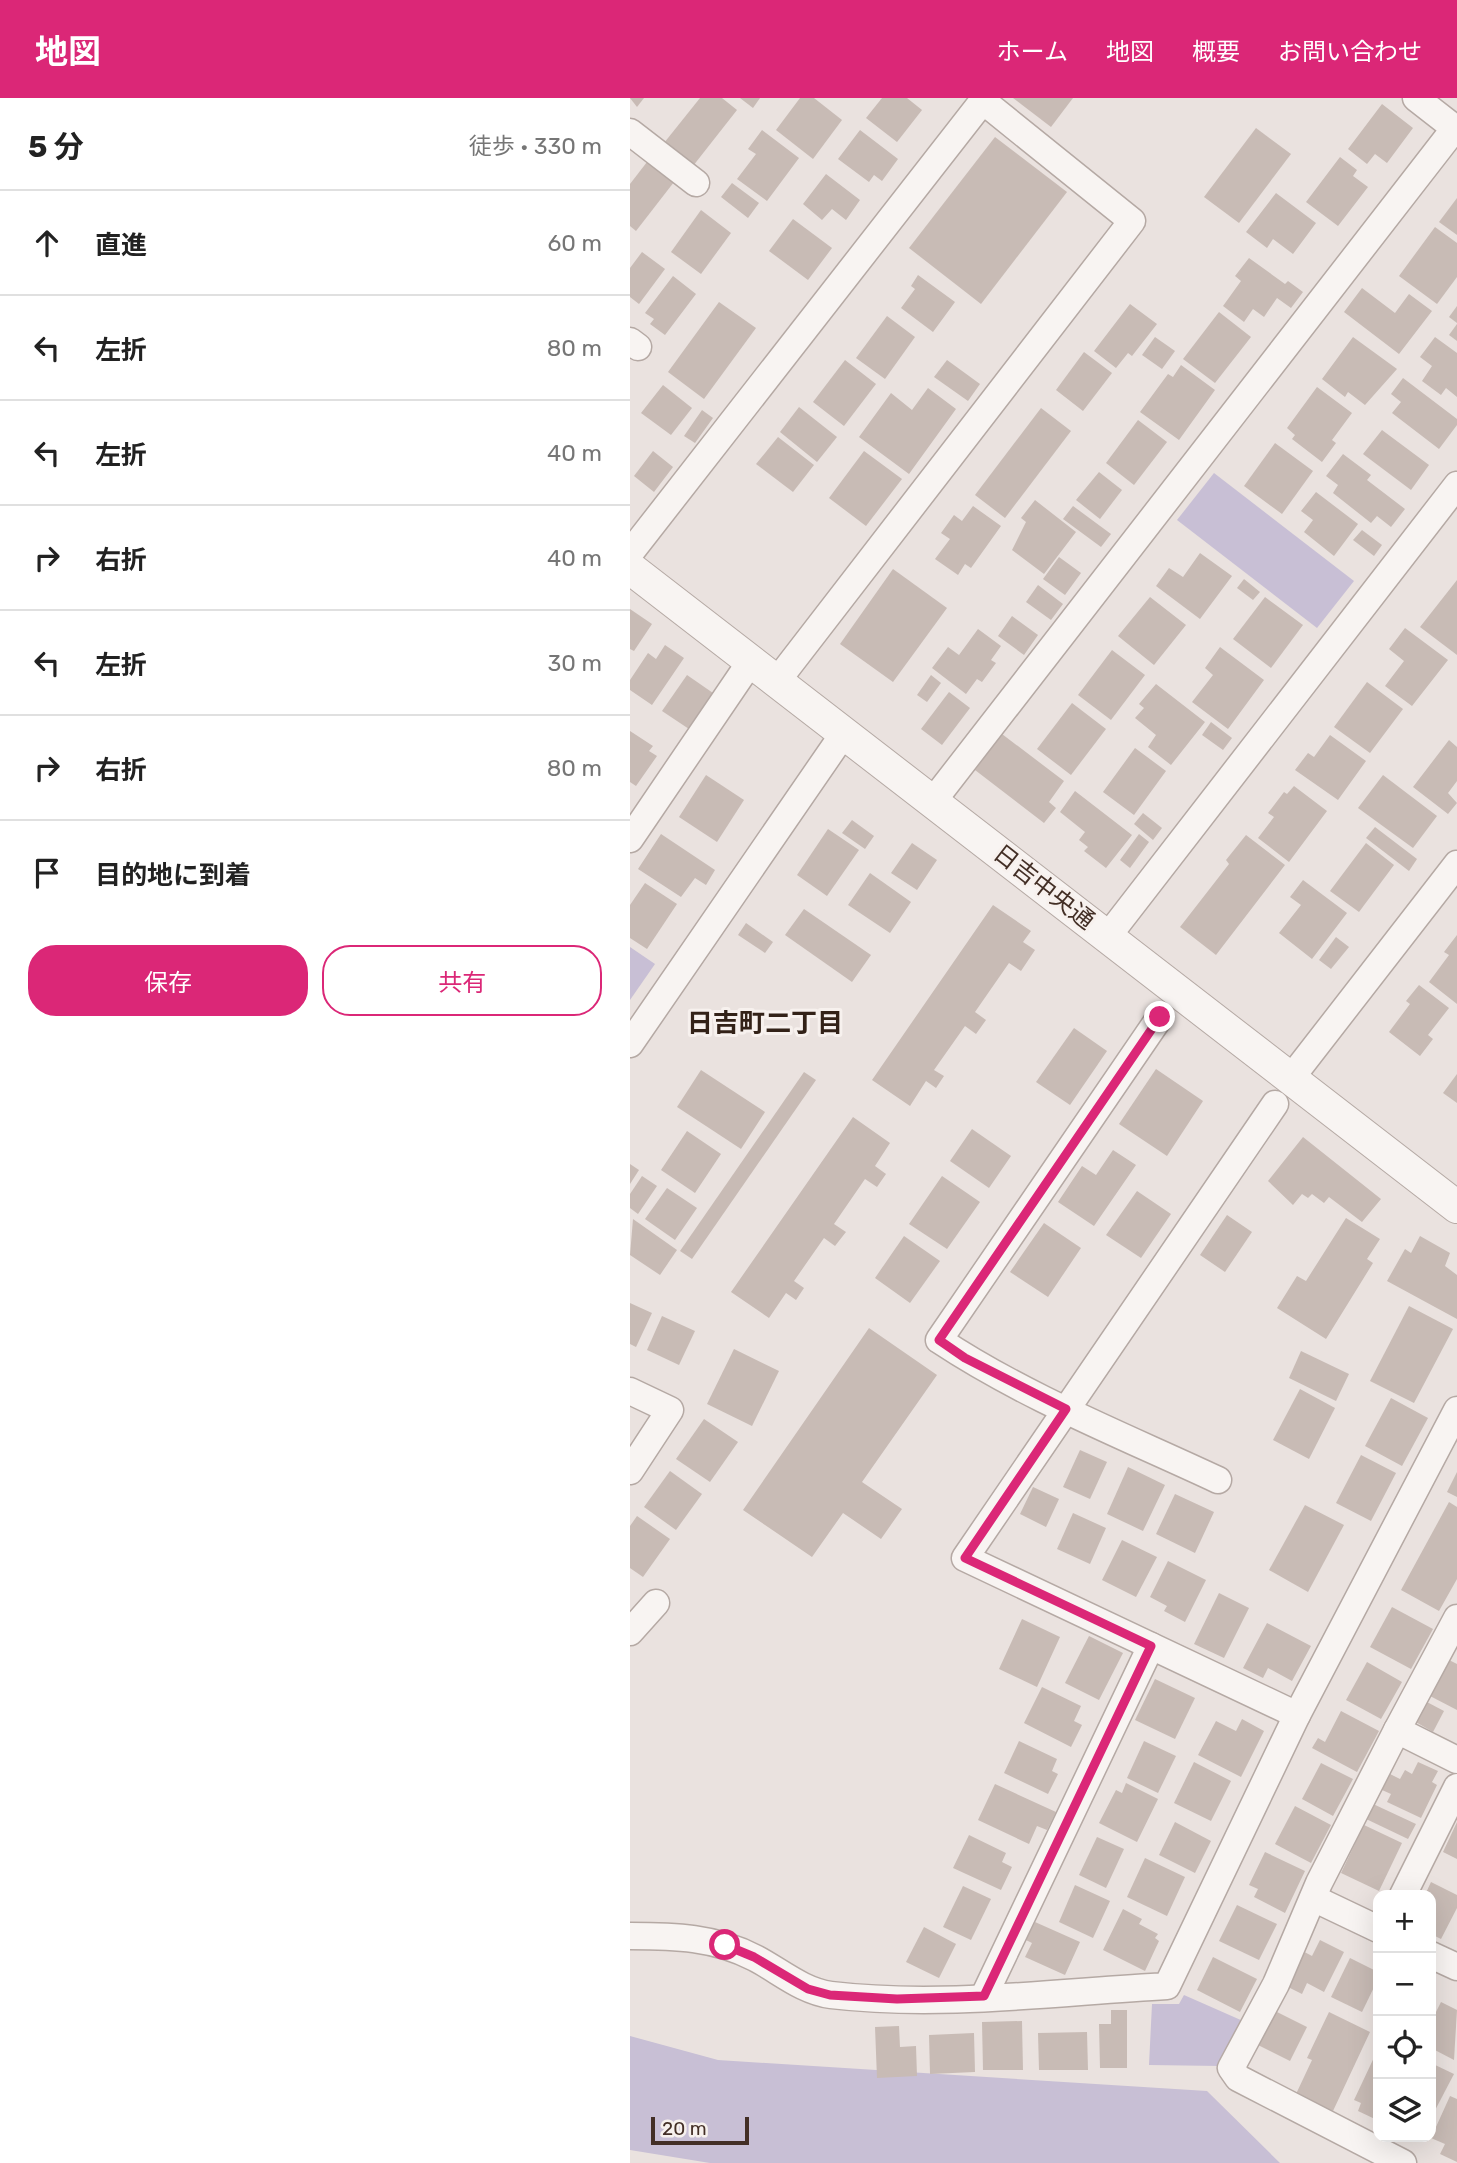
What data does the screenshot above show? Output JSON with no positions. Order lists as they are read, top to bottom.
{
  "streets": {
    "street": ["日吉中央通"]
  },
  "districts": ["日吉町二丁目"],
  "scale_bar": "20 m",
  "page": {
    "header": "地図",
    "nav": [
      "ホーム",
      "地図",
      "概要",
      "お問い合わせ"
    ],
    "heading": ["5 分", "徒歩 · 330 m"],
    "list": [
      ["直進", "60 m"],
      ["左折", "80 m"],
      ["左折", "40 m"],
      ["右折", "40 m"],
      ["左折", "30 m"],
      ["右折", "80 m"],
      "目的地に到着"
    ],
    "buttons": ["保存", "共有"],
    "map_buttons": ["+", "−"],
    "scale": "20 m"
  }
}
